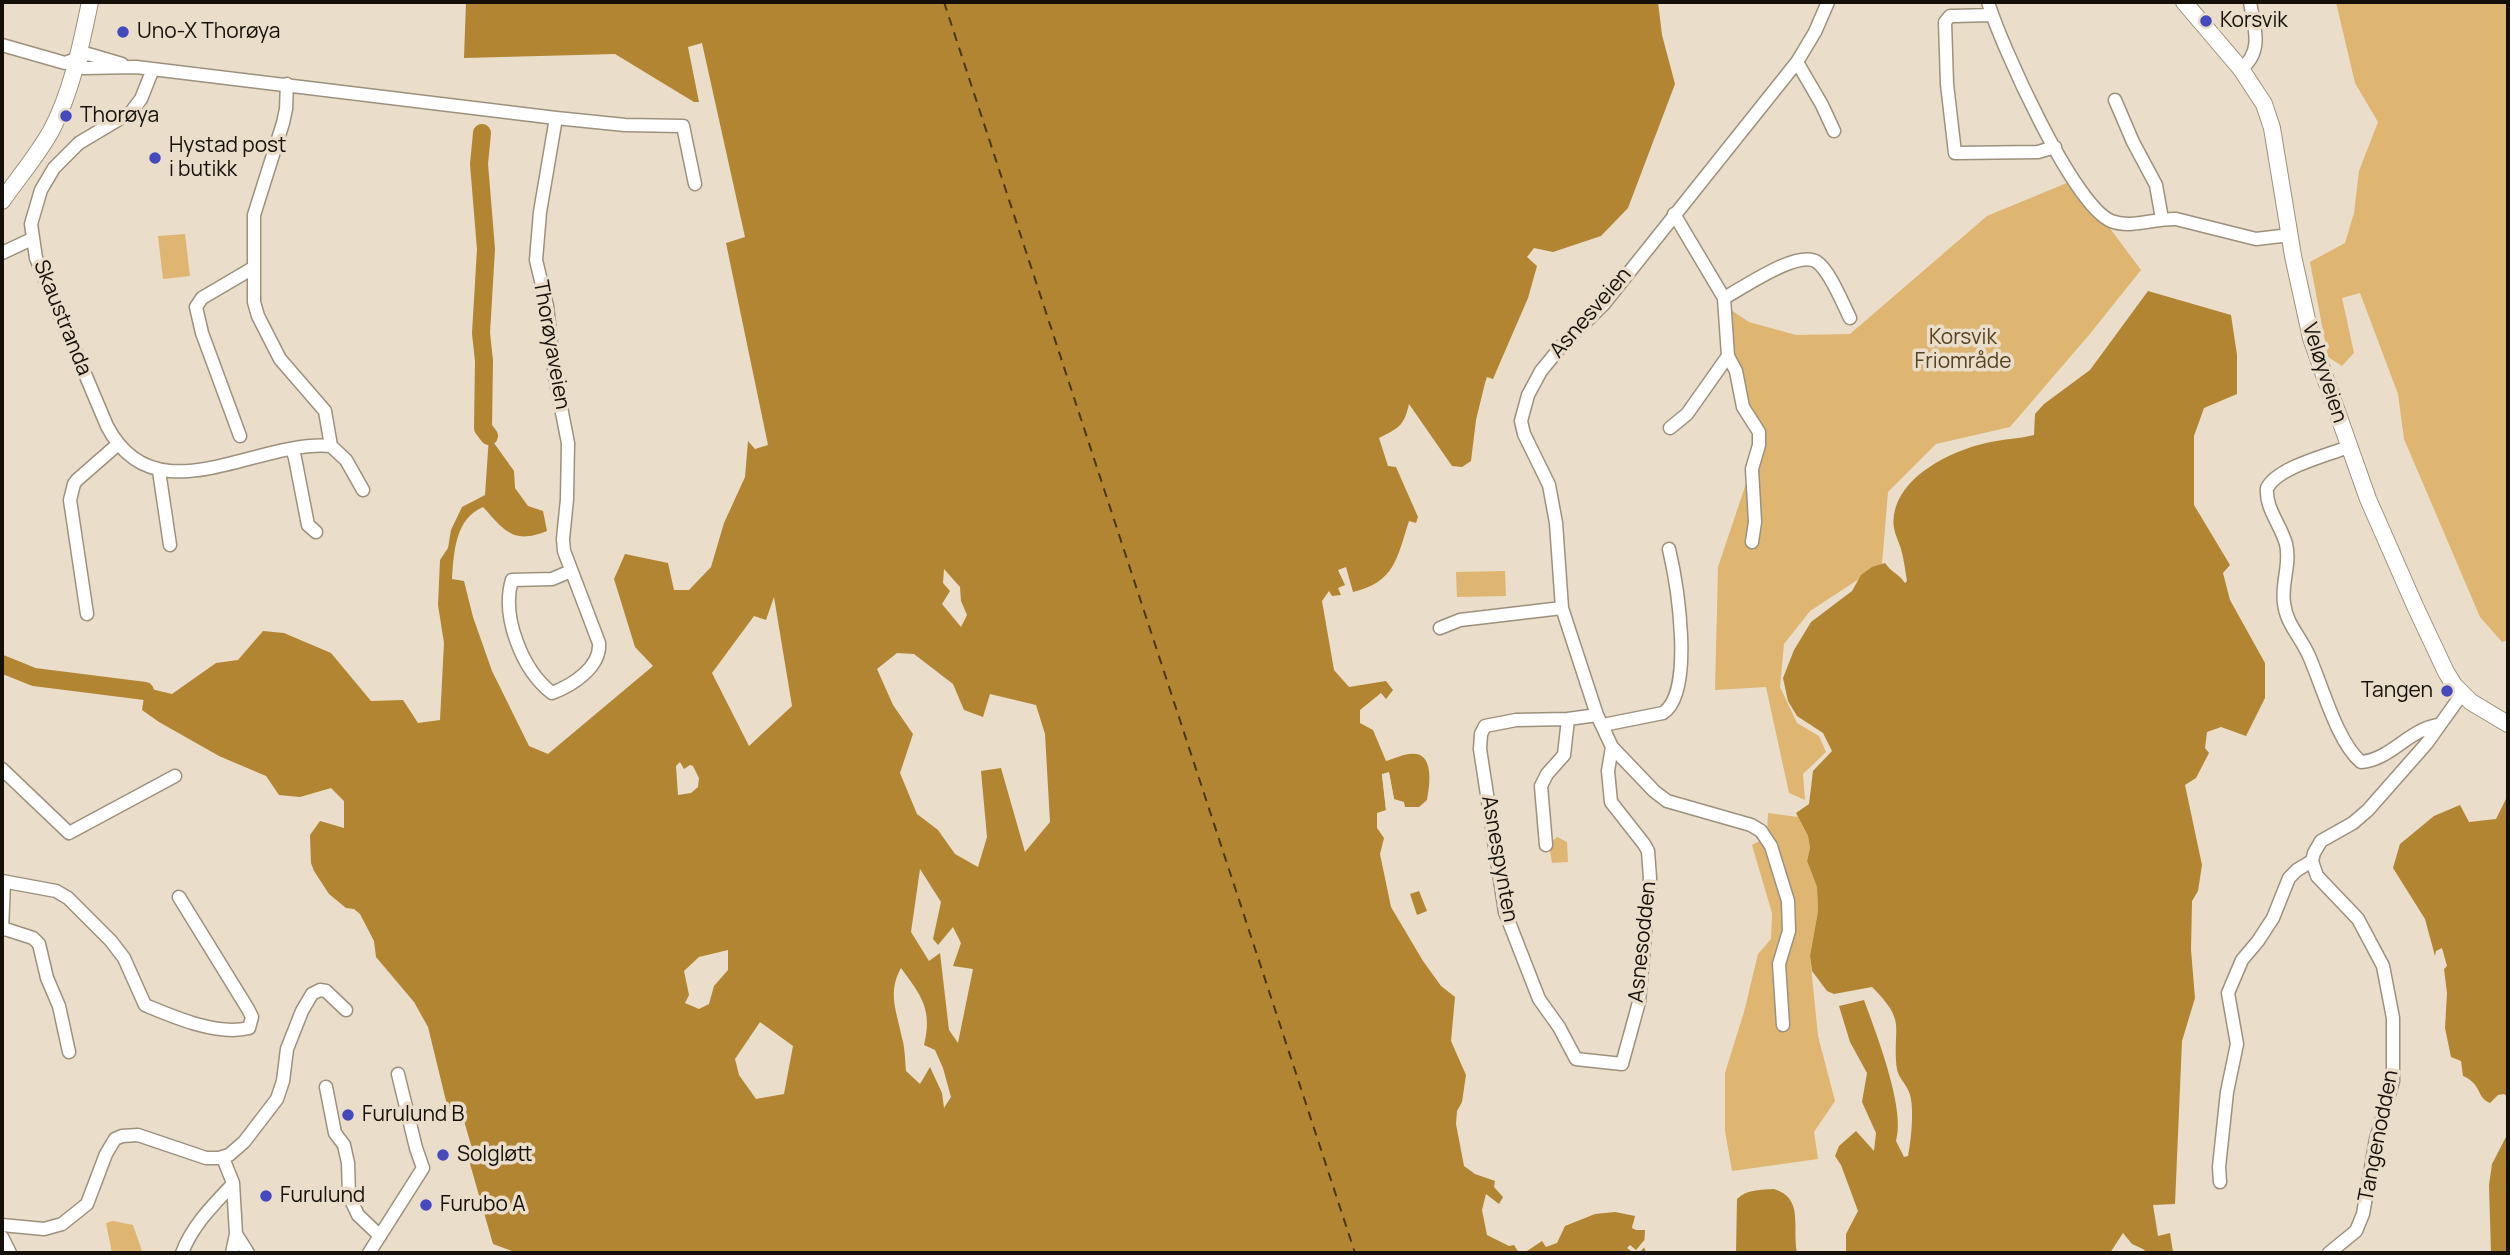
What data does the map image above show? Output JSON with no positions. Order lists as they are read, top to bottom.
{
  "streets": {
    "main road": ["Veløyveien"],
    "street": [
      "Asnesveien",
      "Skaustranda",
      "Thorøyaveien",
      "Asnespynten",
      "Asnesodden",
      "Tangenodden"
    ]
  },
  "crossings": [
    ["Asnesveien", "Asnespynten"],
    ["Asnesveien", "Asnesodden"],
    ["Asnespynten", "Asnesodden"]
  ],
  "parks": ["Korsvik Friområde"],
  "places": [
    "Korsvik",
    "Uno-X Thorøya",
    "Thorøya",
    "Hystad post i butikk",
    "Tangen",
    "Furulund B",
    "Solgløtt",
    "Furulund",
    "Furubo A"
  ]
}
